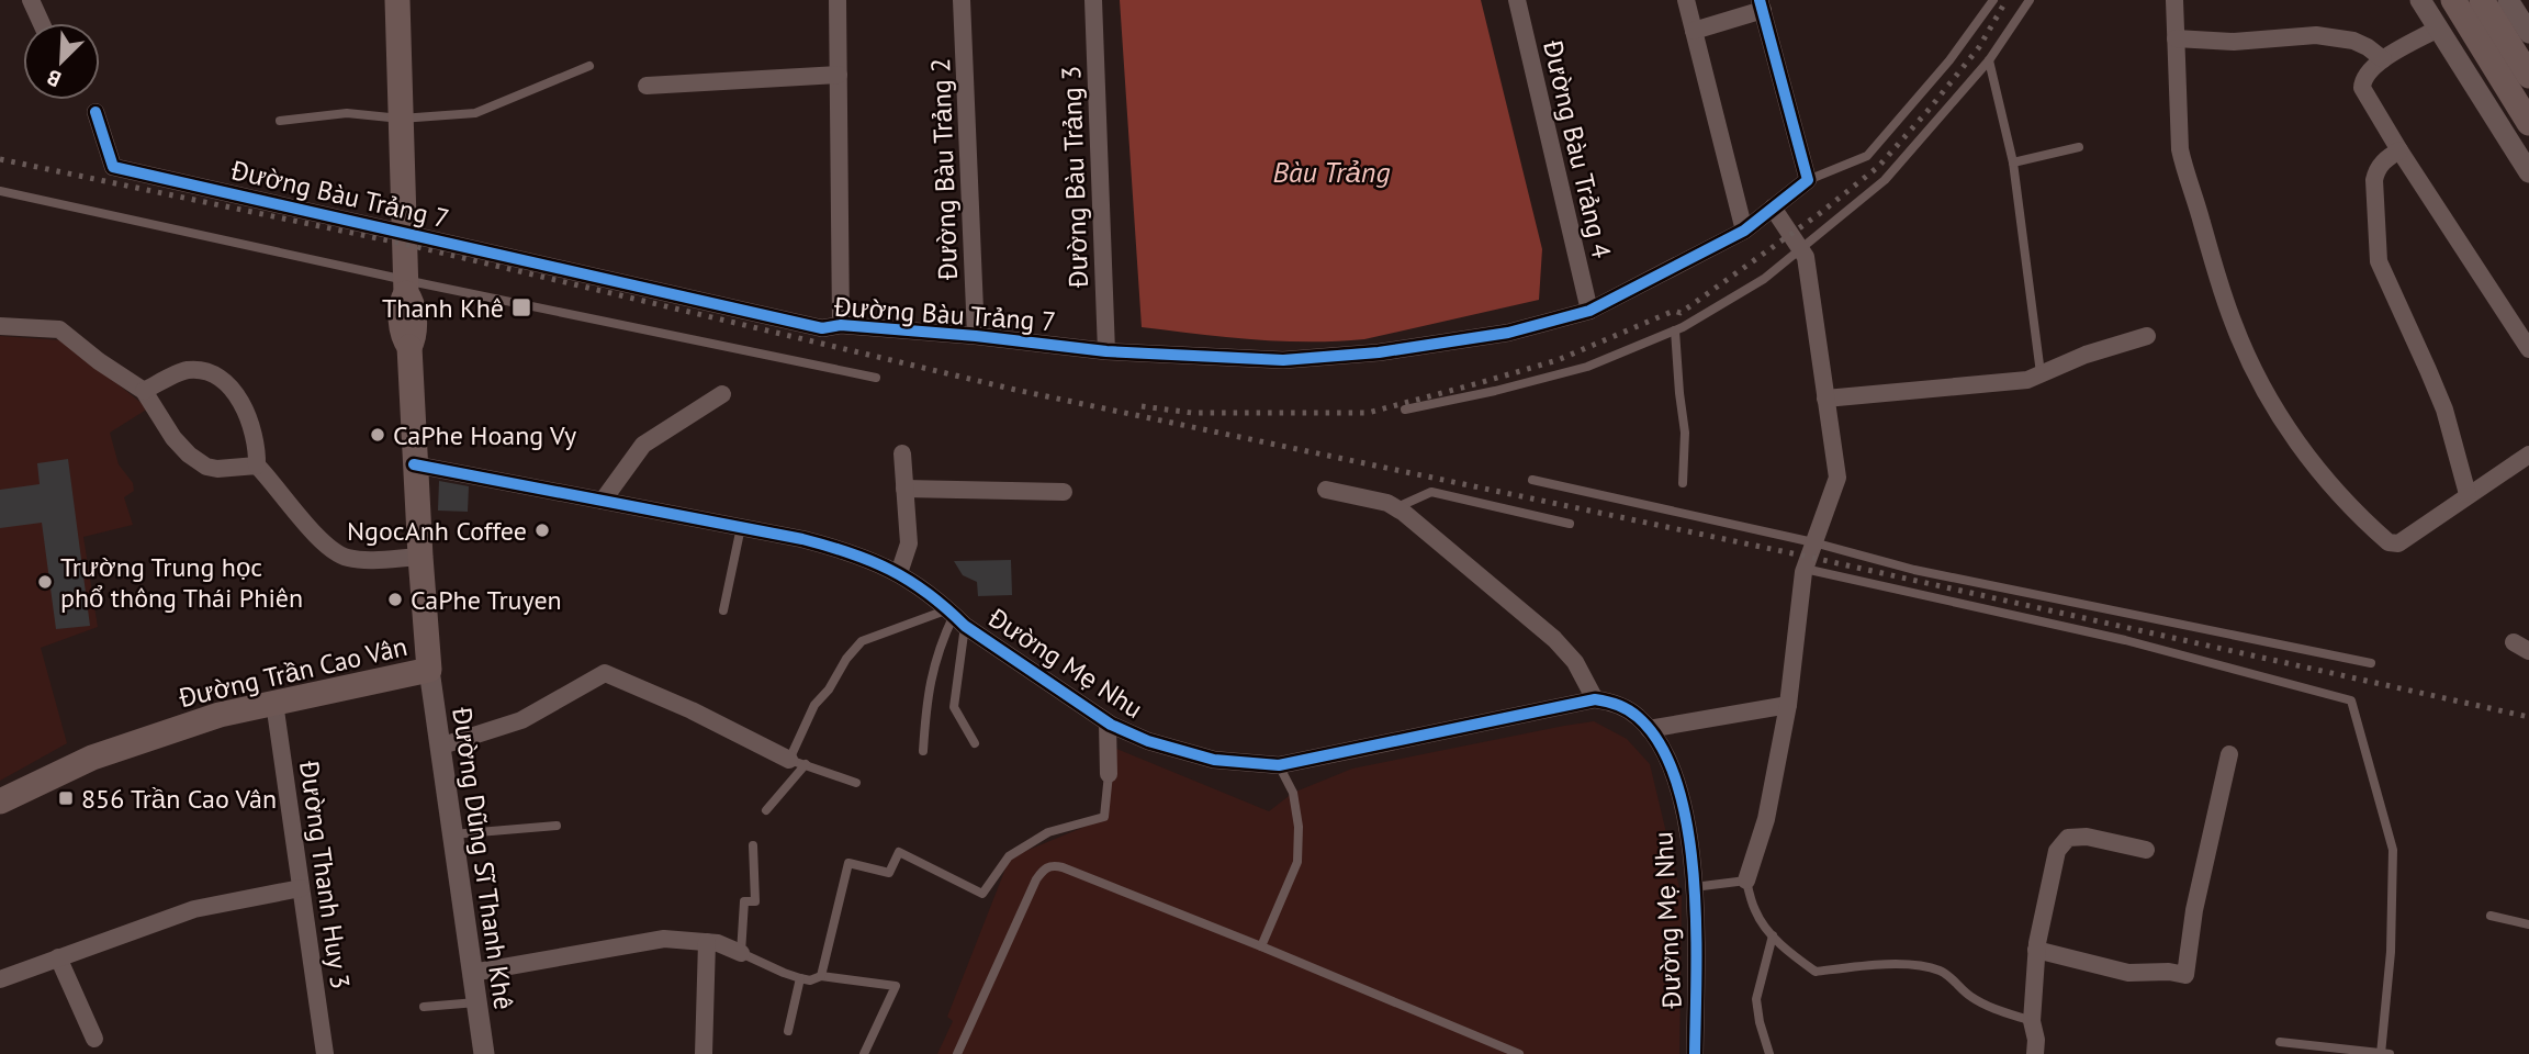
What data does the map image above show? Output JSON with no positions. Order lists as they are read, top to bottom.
{
  "streets": {
    "main road": ["Đường Trần Cao Vân"],
    "street": [
      "Đường Bàu Trảng 4",
      "Đường Bàu Trảng 2",
      "Đường Bàu Trảng 3",
      "Đường Bàu Trảng 7",
      "Đường Mẹ Nhu",
      "Đường Dũng Sĩ Thanh Khê",
      "Đường Thanh Huy 3"
    ]
  },
  "crossings": [
    ["Đường Bàu Trảng 4", "Đường Bàu Trảng 7"],
    ["Đường Bàu Trảng 2", "Đường Bàu Trảng 7"],
    ["Đường Bàu Trảng 3", "Đường Bàu Trảng 7"],
    ["Đường Mẹ Nhu", "Đường Trần Cao Vân"],
    ["Đường Trần Cao Vân", "Đường Dũng Sĩ Thanh Khê"],
    ["Đường Trần Cao Vân", "Đường Thanh Huy 3"]
  ],
  "water": ["Bàu Trảng"],
  "places": {
    "transit": ["Thanh Khê", "856 Trần Cao Vân"],
    "other": [
      "CaPhe Hoang Vy",
      "NgocAnh Coffee",
      "Trường Trung học phổ thông Thái Phiên",
      "CaPhe Truyen"
    ]
  },
  "north": "bottom left"
}
